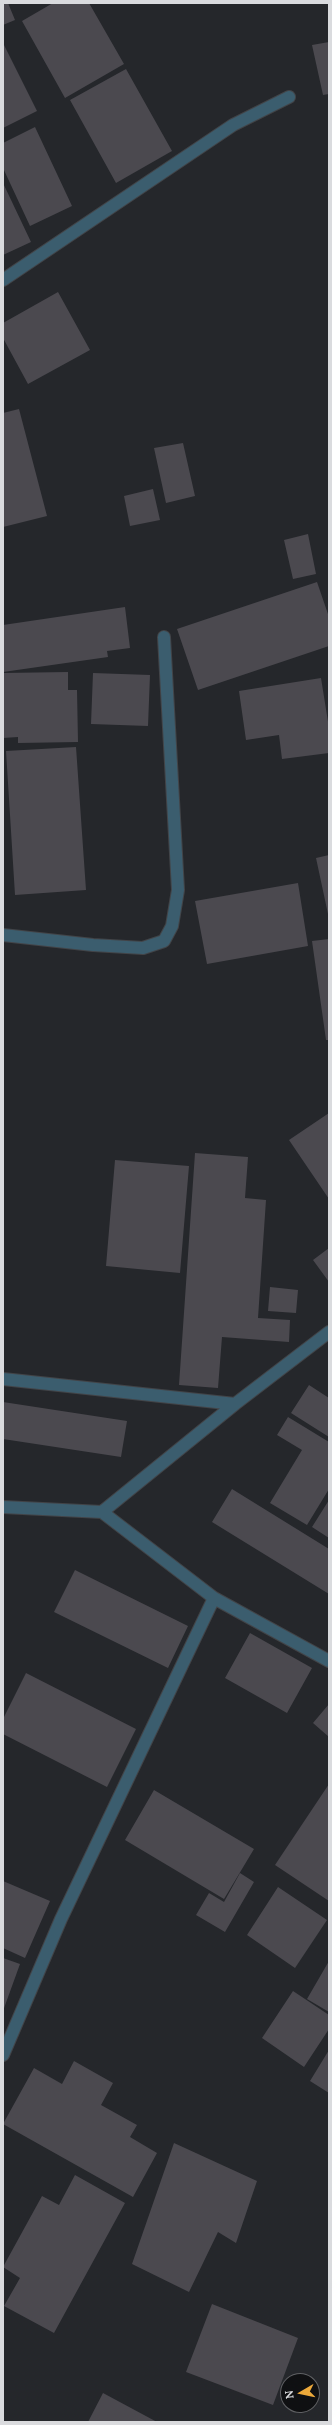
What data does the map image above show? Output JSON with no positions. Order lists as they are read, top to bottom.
{
  "north": "left"
}
